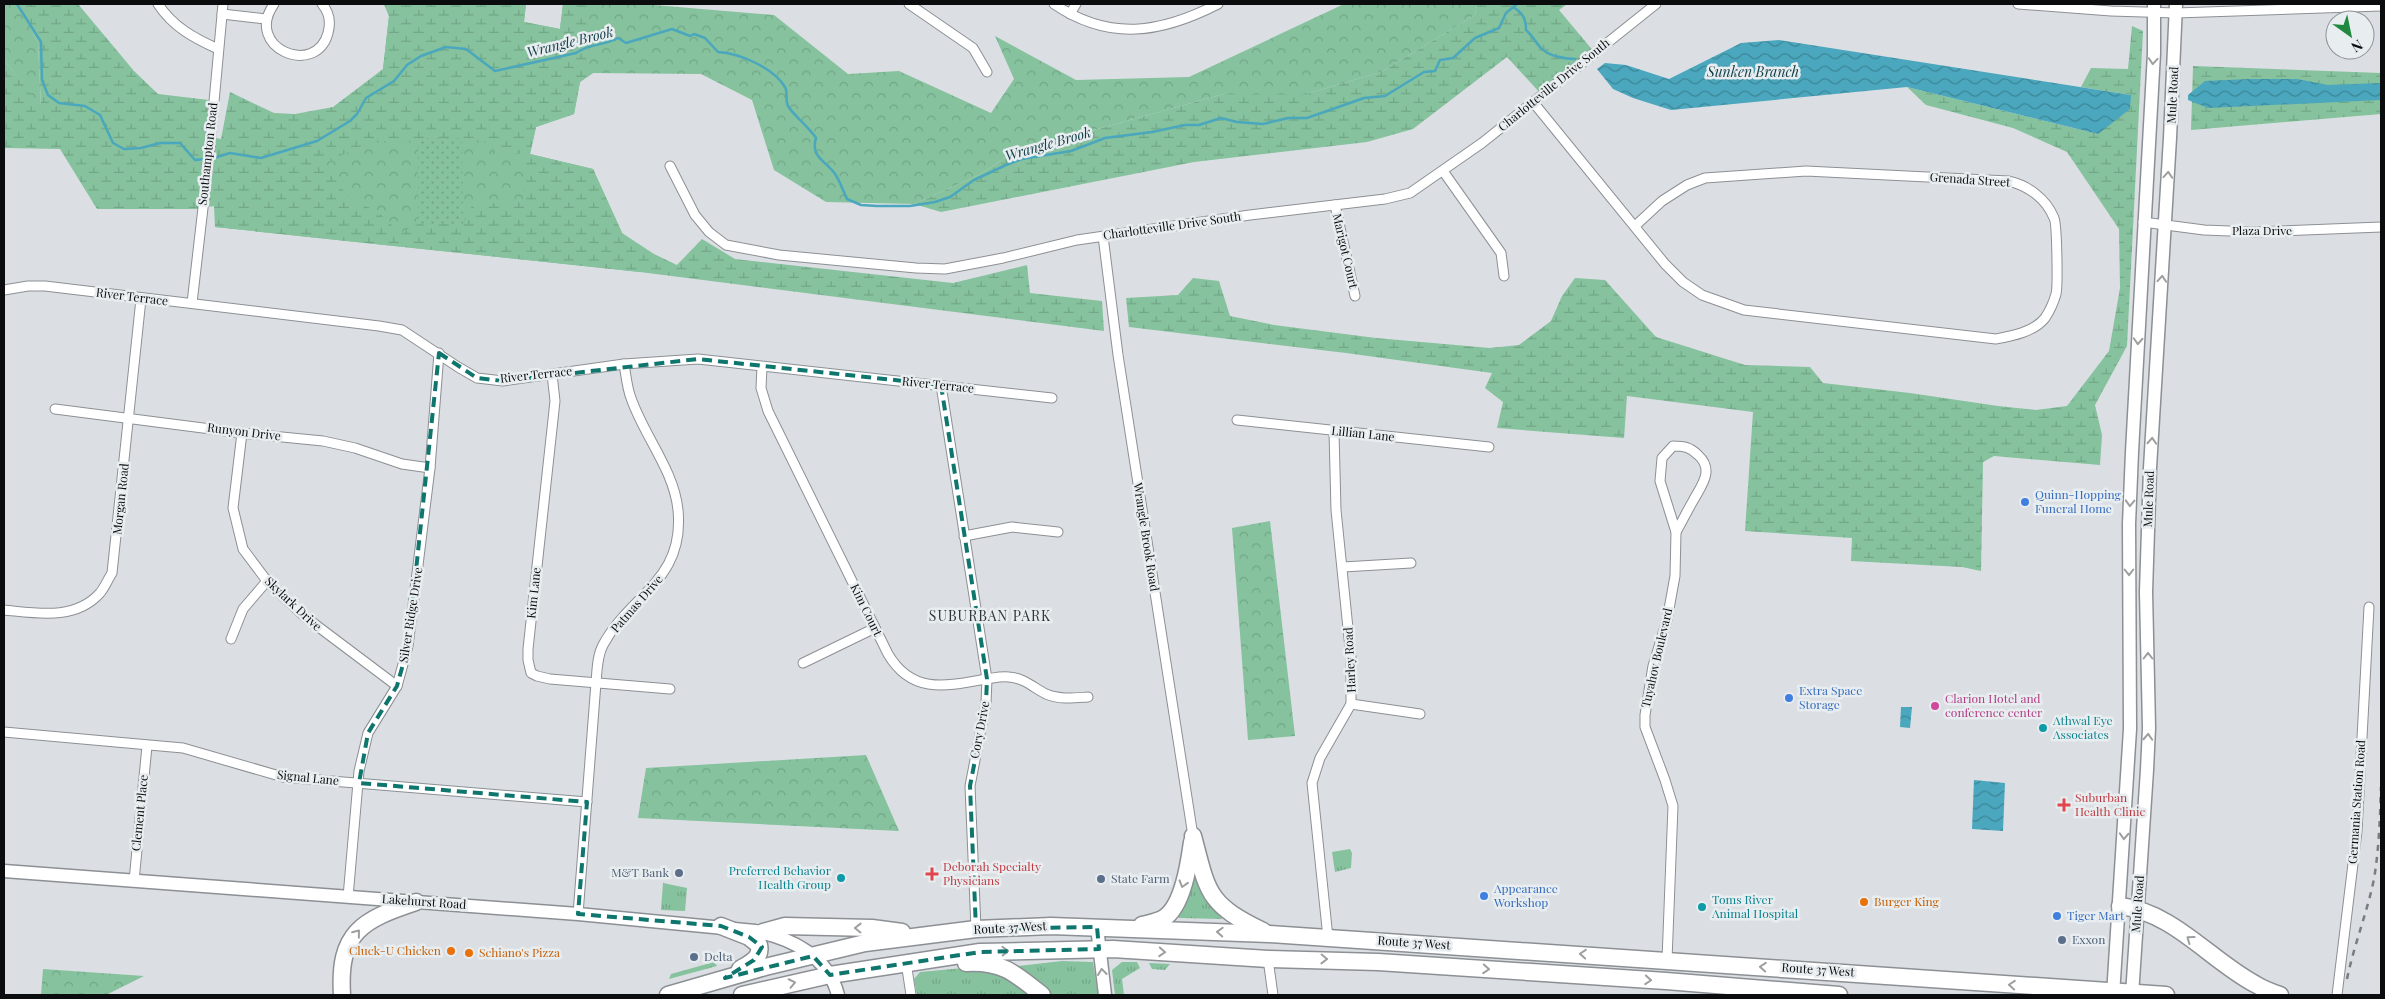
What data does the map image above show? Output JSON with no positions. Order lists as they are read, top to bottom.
{
  "streets": {
    "highway": ["Route 37 West"],
    "main road": ["Mule Road", "Lakehurst Road"],
    "street": [
      "Charlotteville Drive South",
      "Southampton Road",
      "Grenada Street",
      "Plaza Drive",
      "Marigot Court",
      "River Terrace",
      "Runyon Drive",
      "Lillian Lane",
      "Morgan Road",
      "Wrangle Brook Road",
      "Kim Lane",
      "Skylark Drive",
      "Patmas Drive",
      "Kim Court",
      "Silver Ridge Drive",
      "Tuyahov Boulevard",
      "Harley Road",
      "Cory Drive",
      "Signal Lane",
      "Germania Station Road",
      "Clement Place"
    ]
  },
  "crossings": [
    ["Charlotteville Drive South", "Grenada Street"],
    ["Charlotteville Drive South", "Marigot Court"],
    ["Charlotteville Drive South", "Wrangle Brook Road"],
    ["Mule Road", "Plaza Drive"],
    ["Mule Road", "Route 37 West"],
    ["Southampton Road", "River Terrace"],
    ["River Terrace", "Morgan Road"],
    ["River Terrace", "Kim Lane"],
    ["River Terrace", "Patmas Drive"],
    ["River Terrace", "Kim Court"],
    ["River Terrace", "Silver Ridge Drive"],
    ["River Terrace", "Cory Drive"],
    ["Runyon Drive", "Morgan Road"],
    ["Runyon Drive", "Skylark Drive"],
    ["Runyon Drive", "Silver Ridge Drive"],
    ["Lillian Lane", "Harley Road"],
    ["Kim Lane", "Patmas Drive"],
    ["Skylark Drive", "Silver Ridge Drive"],
    ["Patmas Drive", "Signal Lane"],
    ["Patmas Drive", "Lakehurst Road"],
    ["Kim Court", "Cory Drive"],
    ["Silver Ridge Drive", "Signal Lane"],
    ["Silver Ridge Drive", "Lakehurst Road"],
    ["Tuyahov Boulevard", "Route 37 West"],
    ["Harley Road", "Route 37 West"],
    ["Cory Drive", "Route 37 West"],
    ["Signal Lane", "Clement Place"],
    ["Clement Place", "Lakehurst Road"],
    ["Lakehurst Road", "Route 37 West"]
  ],
  "districts": ["SUBURBAN PARK"],
  "water": ["Wrangle Brook", "Sunken Branch"],
  "places": {
    "other": [
      "Quinn-Hopping Funeral Home",
      "Extra Space Storage",
      "Clarion Hotel and conference center",
      "Athwal Eye Associates",
      "M&T Bank",
      "Preferred Behavior Health Group",
      "State Farm",
      "Appearance Workshop",
      "Burger King",
      "Toms River Animal Hospital",
      "Tiger Mart",
      "Exxon",
      "Cluck-U Chicken",
      "Schiano's Pizza",
      "Delta"
    ],
    "health": ["Suburban Health Clinic", "Deborah Specialty Physicians"]
  },
  "north": "bottom right"
}
